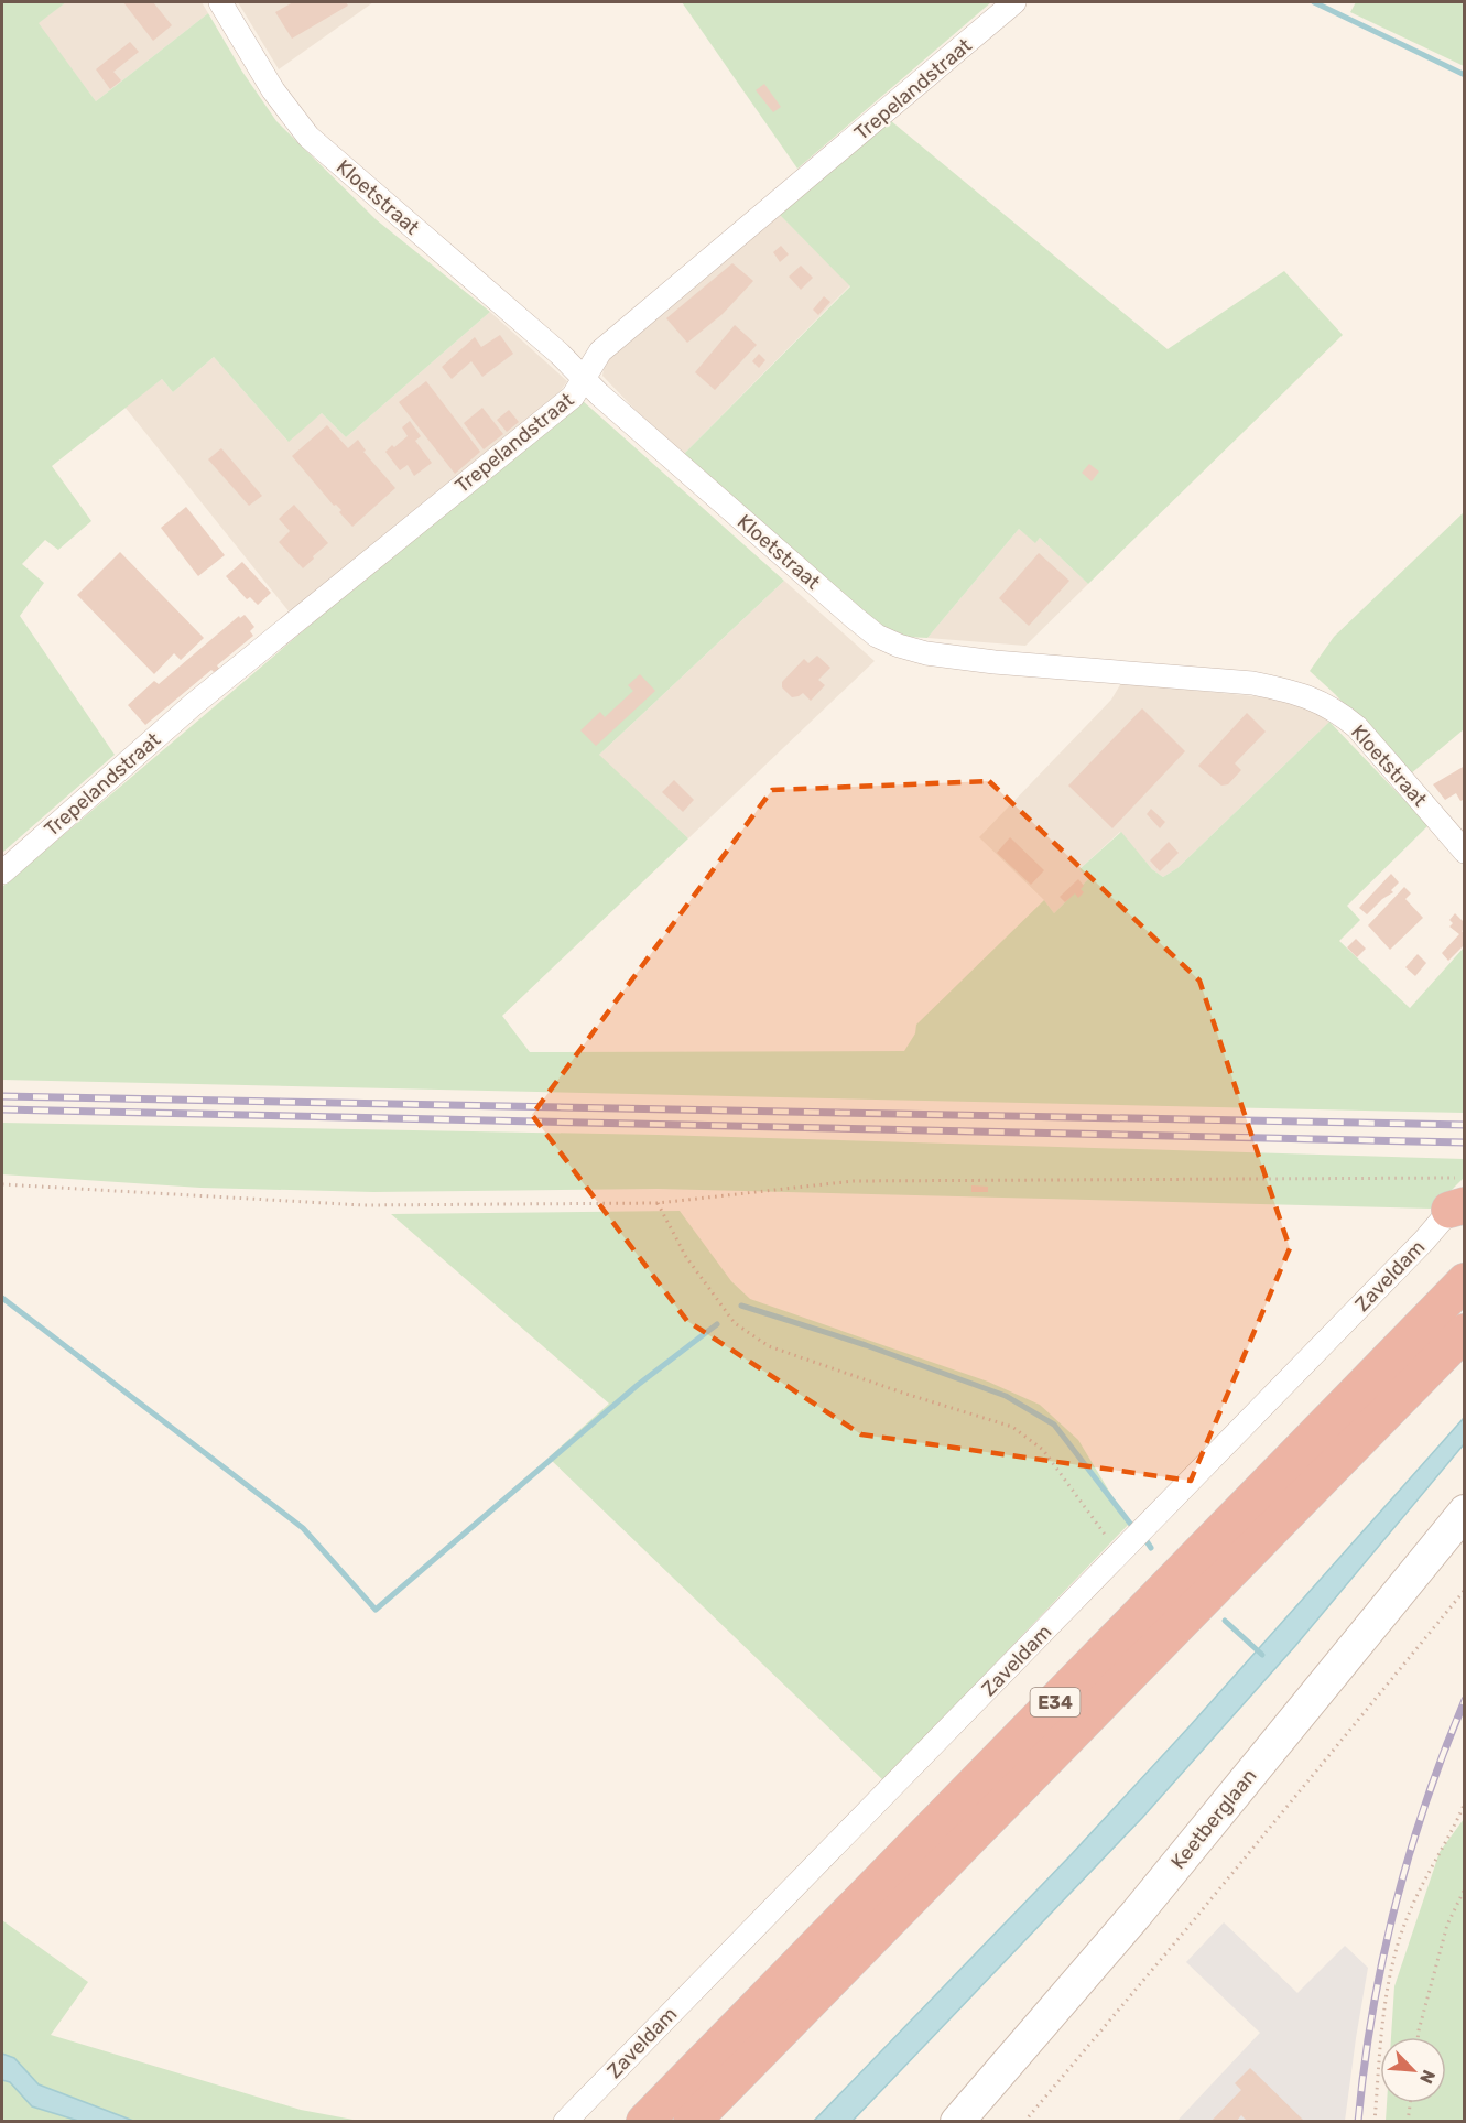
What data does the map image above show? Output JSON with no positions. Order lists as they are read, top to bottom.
{
  "streets": {
    "highway": ["E34"],
    "main road": ["Keetberglaan"],
    "street": ["Trepelandstraat", "Kloetstraat", "Zaveldam"]
  },
  "crossings": [
    ["Trepelandstraat", "Kloetstraat"]
  ],
  "north": "bottom right"
}
